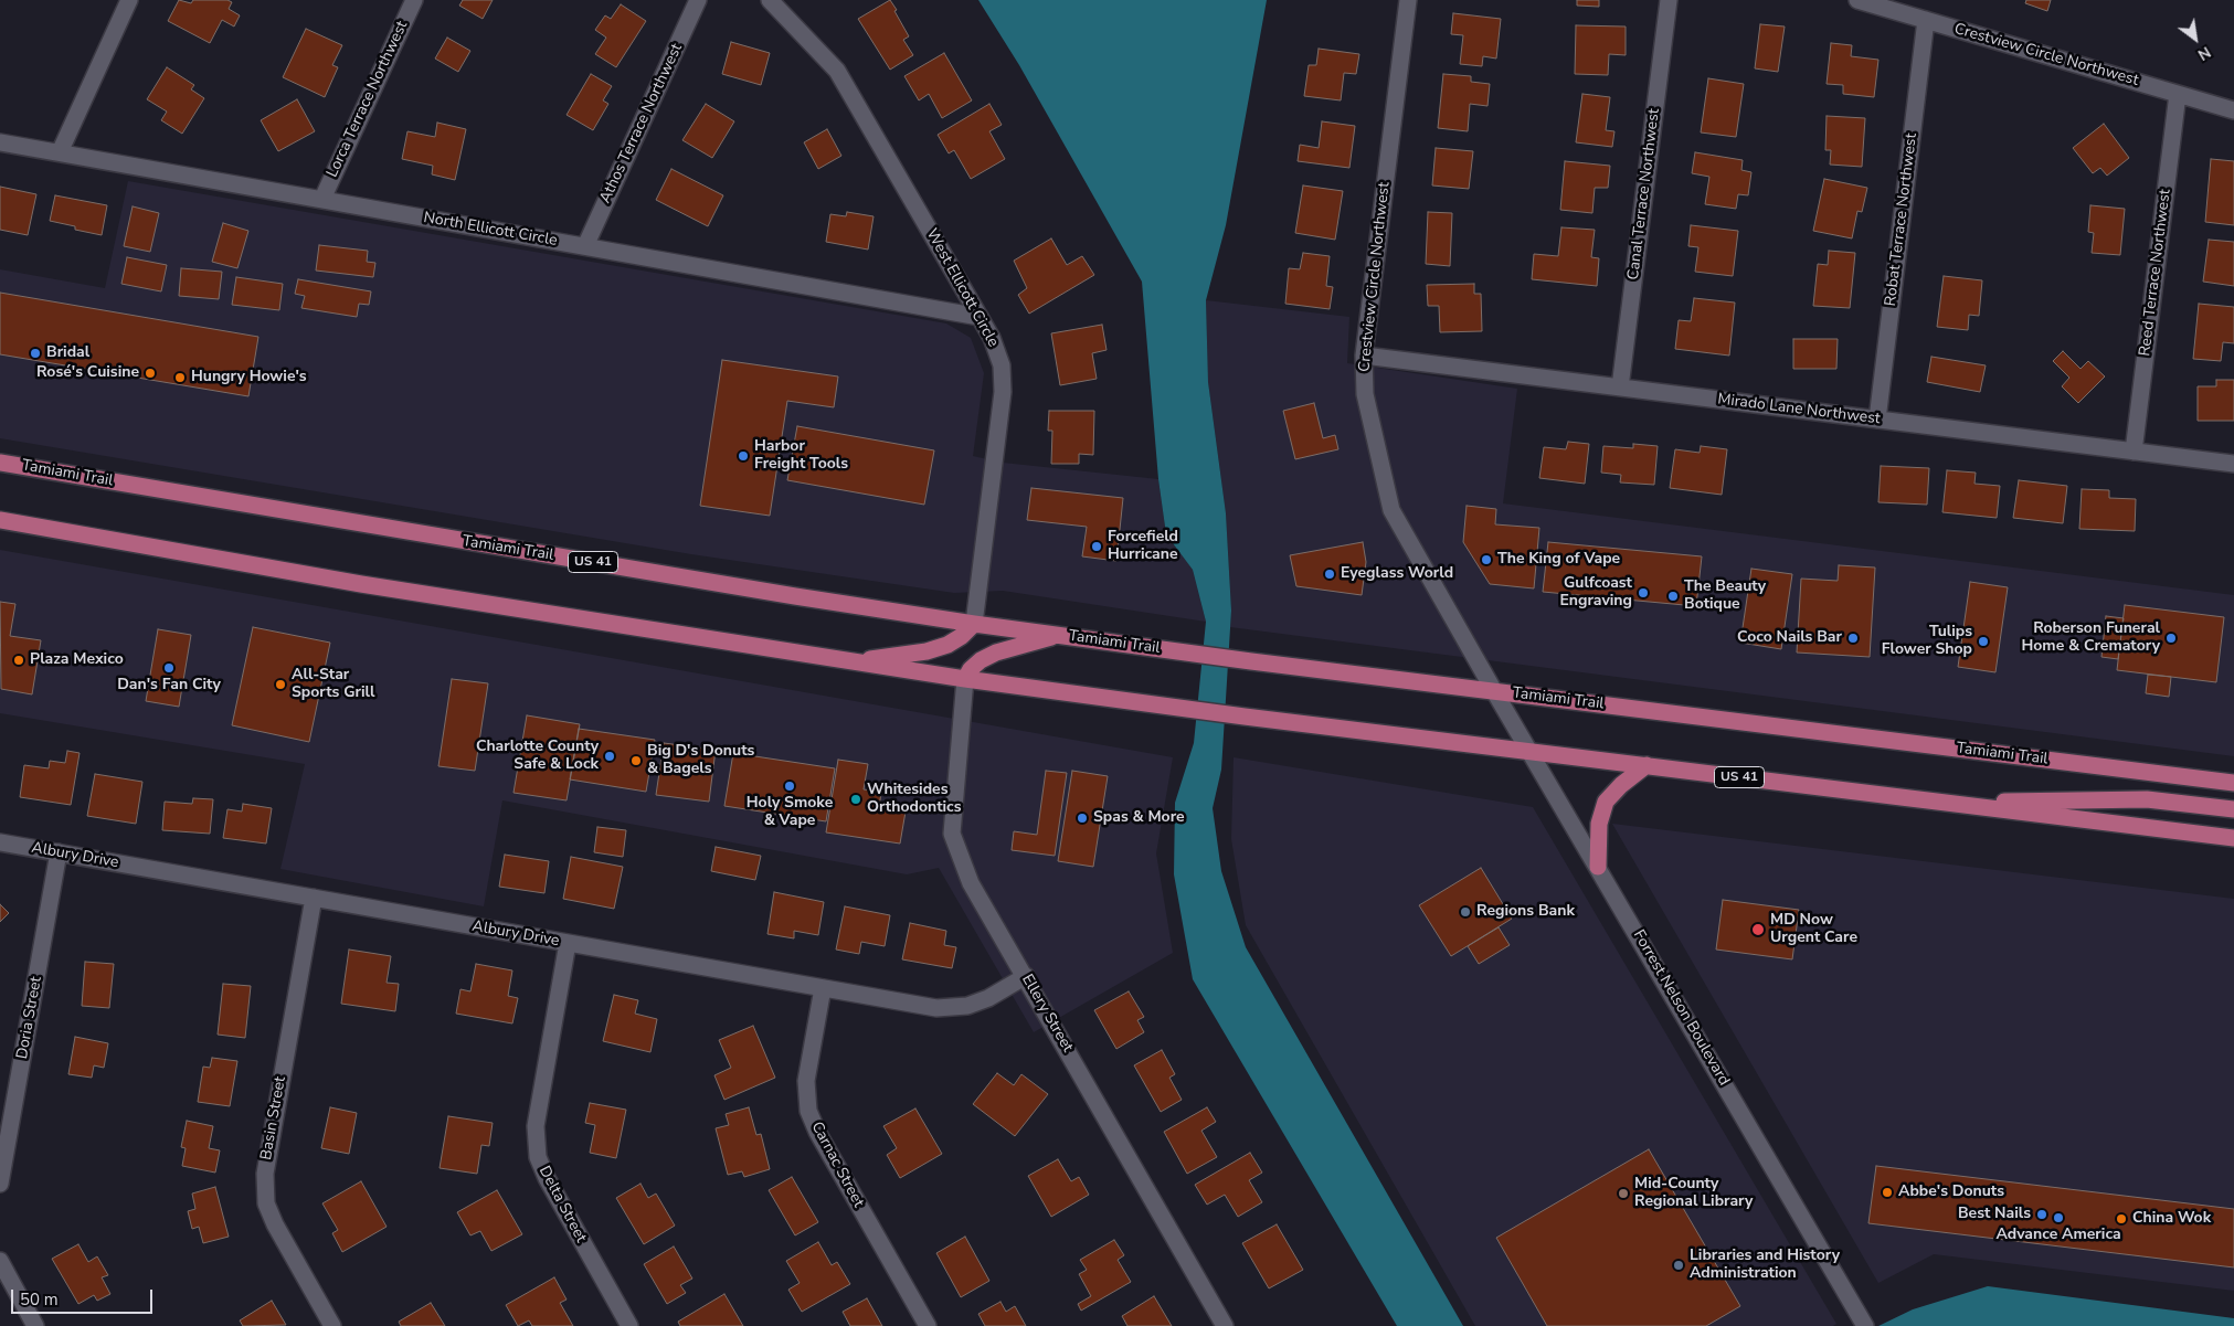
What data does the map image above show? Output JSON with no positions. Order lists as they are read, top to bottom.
{
  "streets": {
    "main road": ["Tamiami Trail", "US 41"],
    "street": [
      "Crestview Circle Northwest",
      "Lorca Terrace Northwest",
      "Athos Terrace Northwest",
      "Canal Terrace Northwest",
      "Robat Terrace Northwest",
      "North Ellicott Circle",
      "Reed Terrace Northwest",
      "West Ellicott Circle",
      "Mirado Lane Northwest",
      "Albury Drive",
      "Forrest Nelson Boulevard",
      "Ellery Street",
      "Doria Street",
      "Basin Street",
      "Carnac Street",
      "Delta Street"
    ]
  },
  "crossings": [
    ["Crestview Circle Northwest", "Robat Terrace Northwest"],
    ["Crestview Circle Northwest", "Reed Terrace Northwest"],
    ["Crestview Circle Northwest", "Mirado Lane Northwest"],
    ["Crestview Circle Northwest", "Tamiami Trail"],
    ["Crestview Circle Northwest", "Forrest Nelson Boulevard"],
    ["Lorca Terrace Northwest", "North Ellicott Circle"],
    ["Athos Terrace Northwest", "North Ellicott Circle"],
    ["Canal Terrace Northwest", "Mirado Lane Northwest"],
    ["Robat Terrace Northwest", "Mirado Lane Northwest"],
    ["North Ellicott Circle", "West Ellicott Circle"],
    ["Reed Terrace Northwest", "Mirado Lane Northwest"],
    ["West Ellicott Circle", "Tamiami Trail"],
    ["Tamiami Trail", "Forrest Nelson Boulevard"],
    ["US 41", "Forrest Nelson Boulevard"],
    ["US 41", "Ellery Street"],
    ["Albury Drive", "Ellery Street"],
    ["Albury Drive", "Doria Street"],
    ["Albury Drive", "Basin Street"],
    ["Albury Drive", "Carnac Street"],
    ["Albury Drive", "Delta Street"]
  ],
  "places": [
    "Bridal",
    "Rosé's Cuisine",
    "Hungry Howie's",
    "Harbor Freight Tools",
    "Forcefield Hurricane",
    "The King of Vape",
    "Eyeglass World",
    "Gulfcoast Engraving",
    "The Beauty Botique",
    "Coco Nails Bar",
    "Roberson Funeral Home & Crematory",
    "Tulips Flower Shop",
    "Plaza Mexico",
    "Dan's Fan City",
    "All-Star Sports Grill",
    "Charlotte County Safe & Lock",
    "Big D's Donuts & Bagels",
    "Holy Smoke & Vape",
    "Whitesides Orthodontics",
    "Spas & More",
    "Regions Bank",
    "MD Now Urgent Care",
    "Abbe's Donuts",
    "Mid-County Regional Library",
    "Best Nails",
    "Advance America",
    "China Wok",
    "Libraries and History Administration"
  ],
  "scale_bar": "50 m",
  "north": "bottom right"
}
